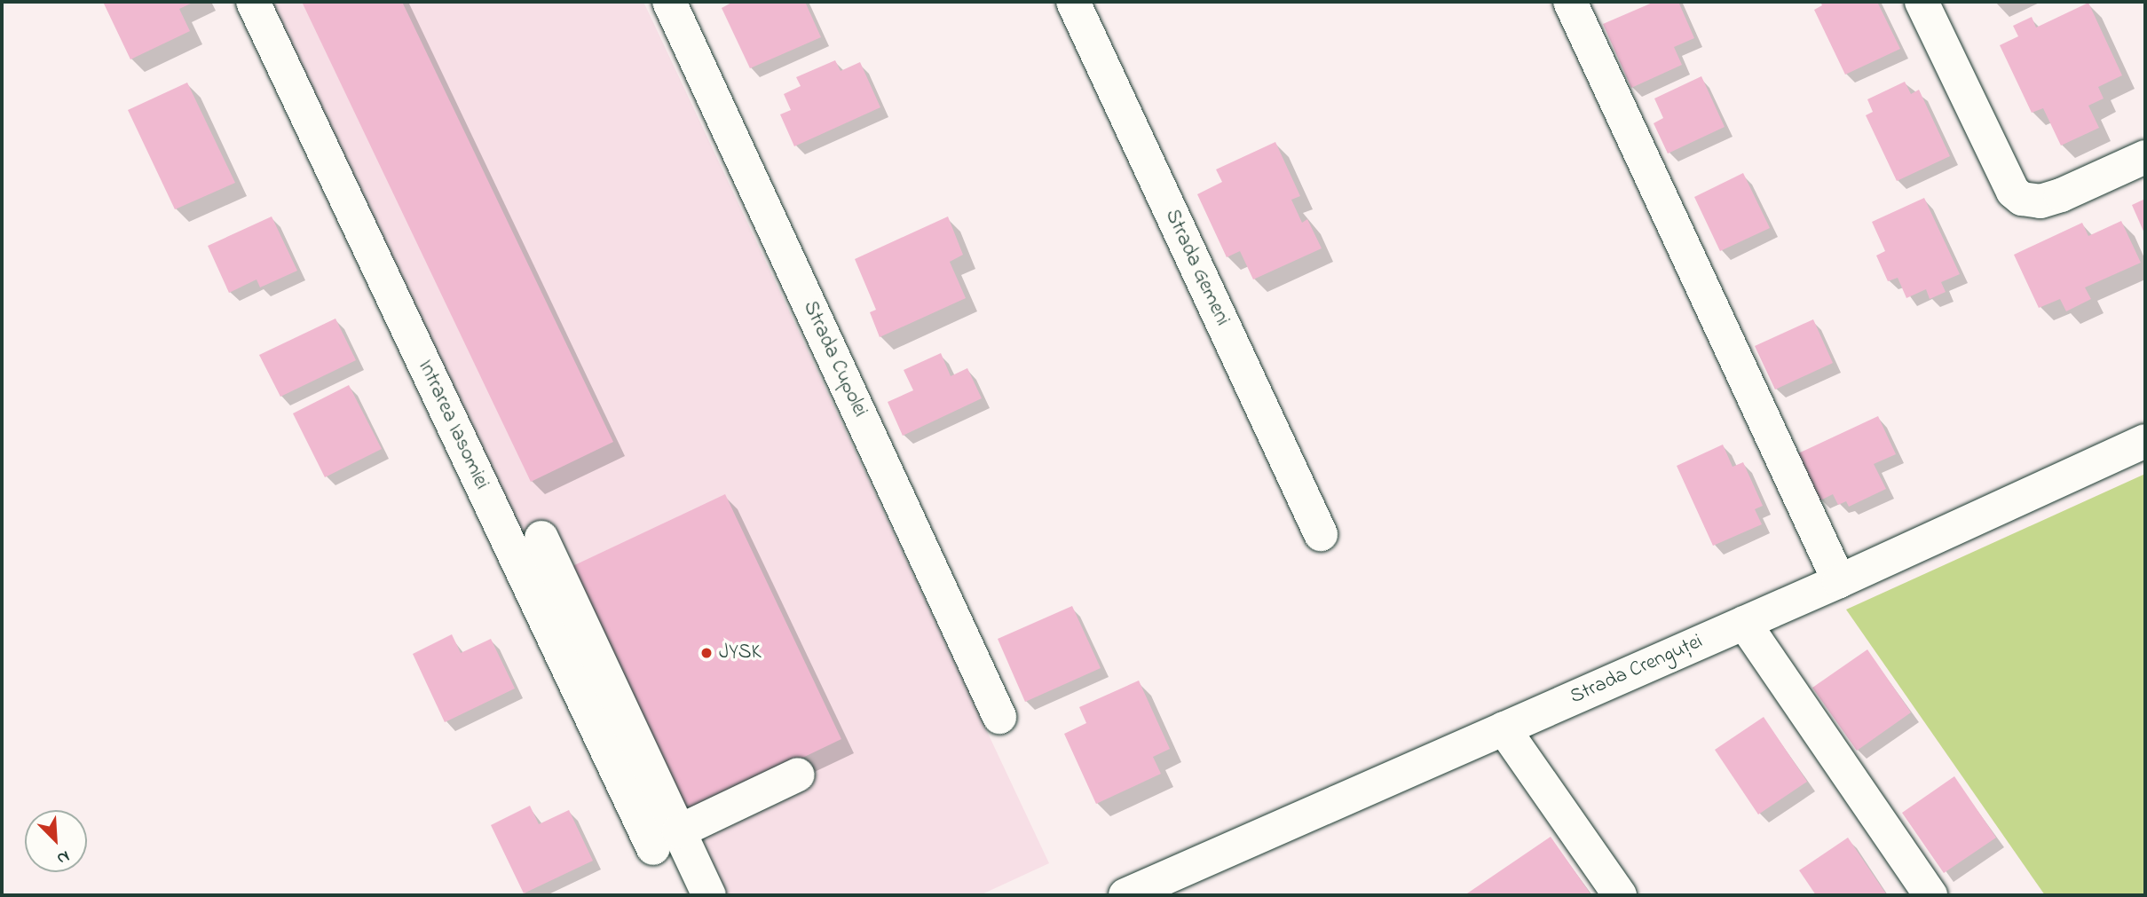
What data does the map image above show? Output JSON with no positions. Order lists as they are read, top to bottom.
{
  "streets": {
    "street": [
      "Strada Gemeni",
      "Strada Cupolei",
      "Intrarea Iasomiei",
      "Strada Crenguței"
    ]
  },
  "places": ["JYSK"],
  "north": "bottom right"
}
